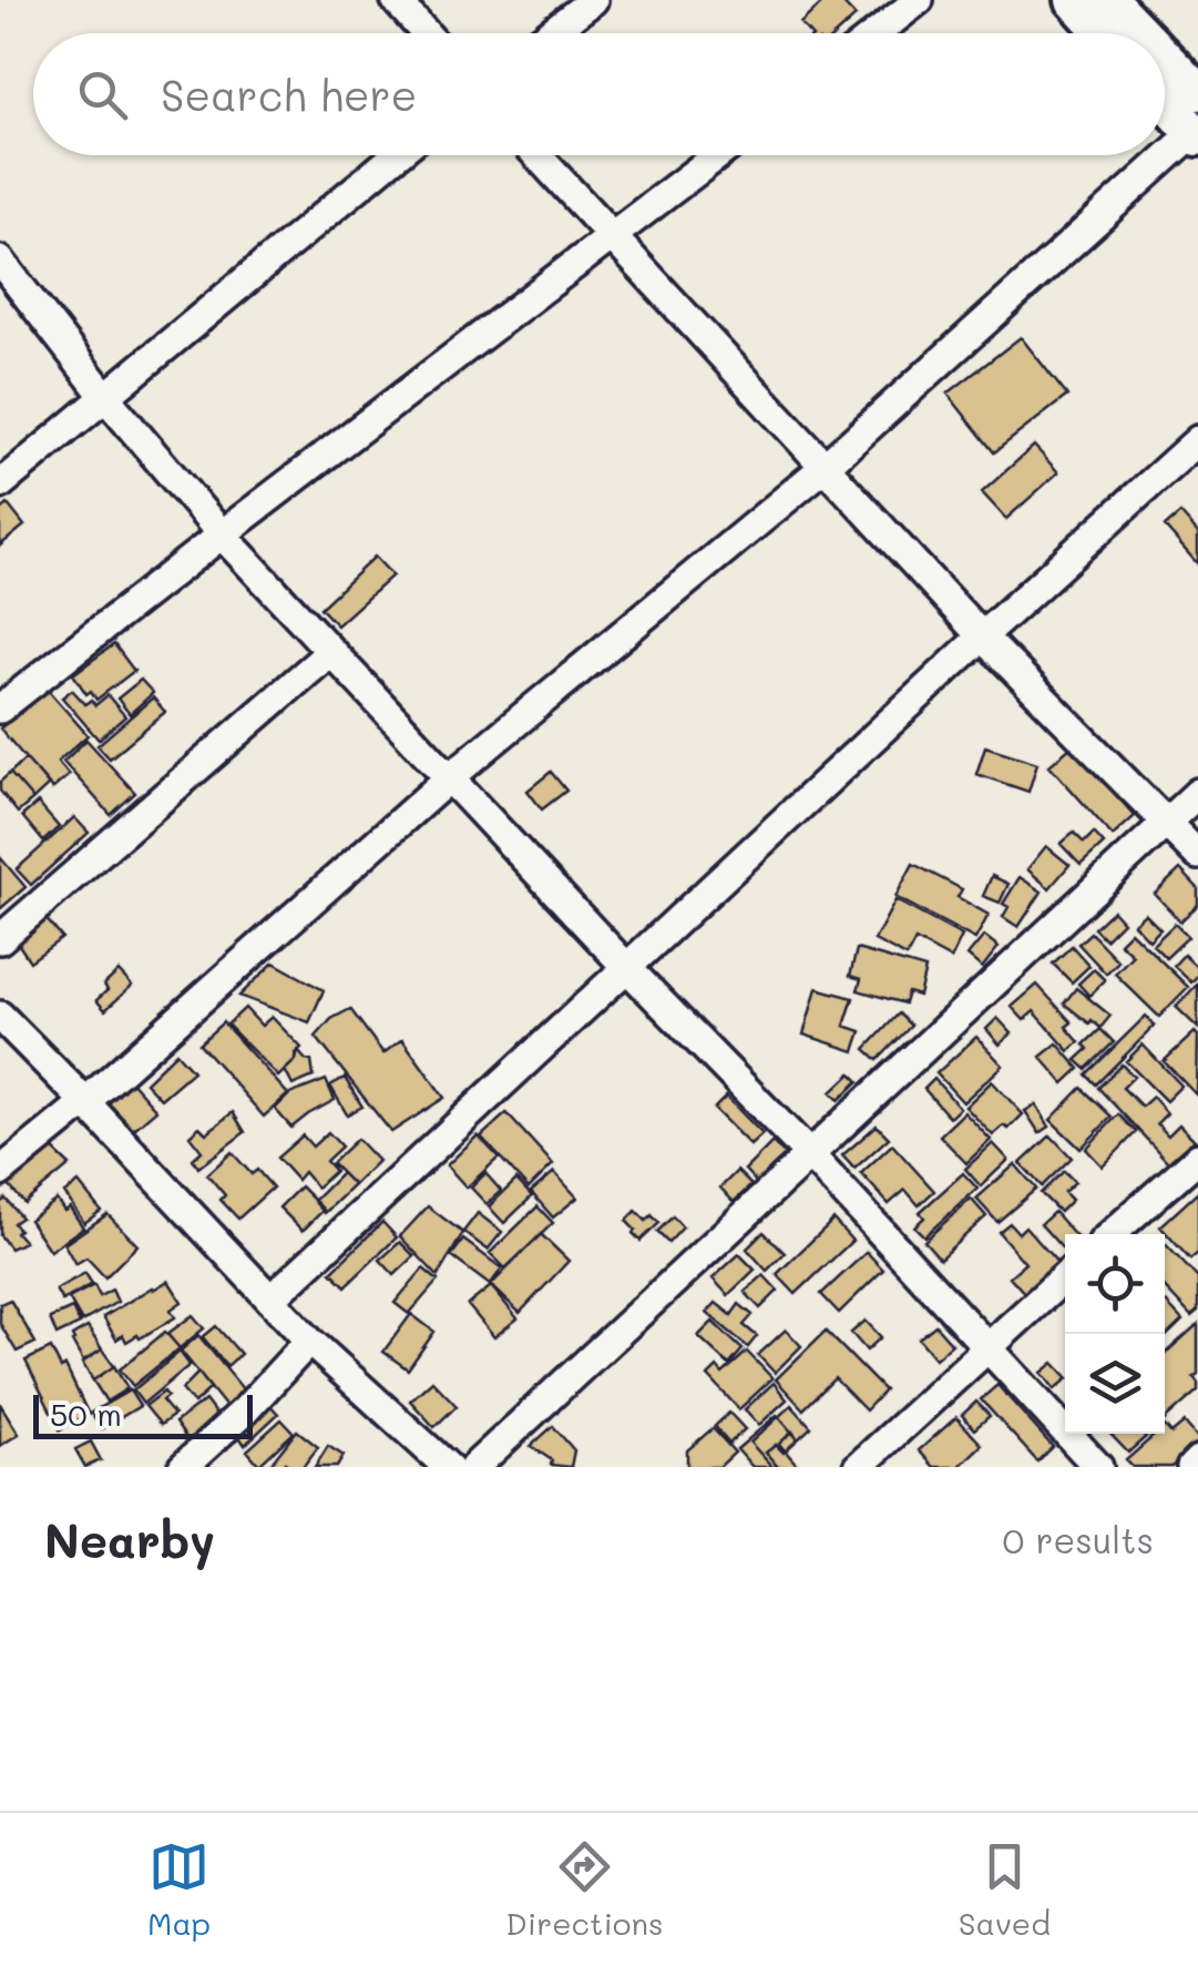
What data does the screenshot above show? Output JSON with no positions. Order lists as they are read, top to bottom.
{
  "scale_bar": "50 m",
  "page": {
    "search": "Search here",
    "scale": "50 m",
    "heading": ["Nearby", "0 results"],
    "nav": ["Map", "Directions", "Saved"]
  }
}
